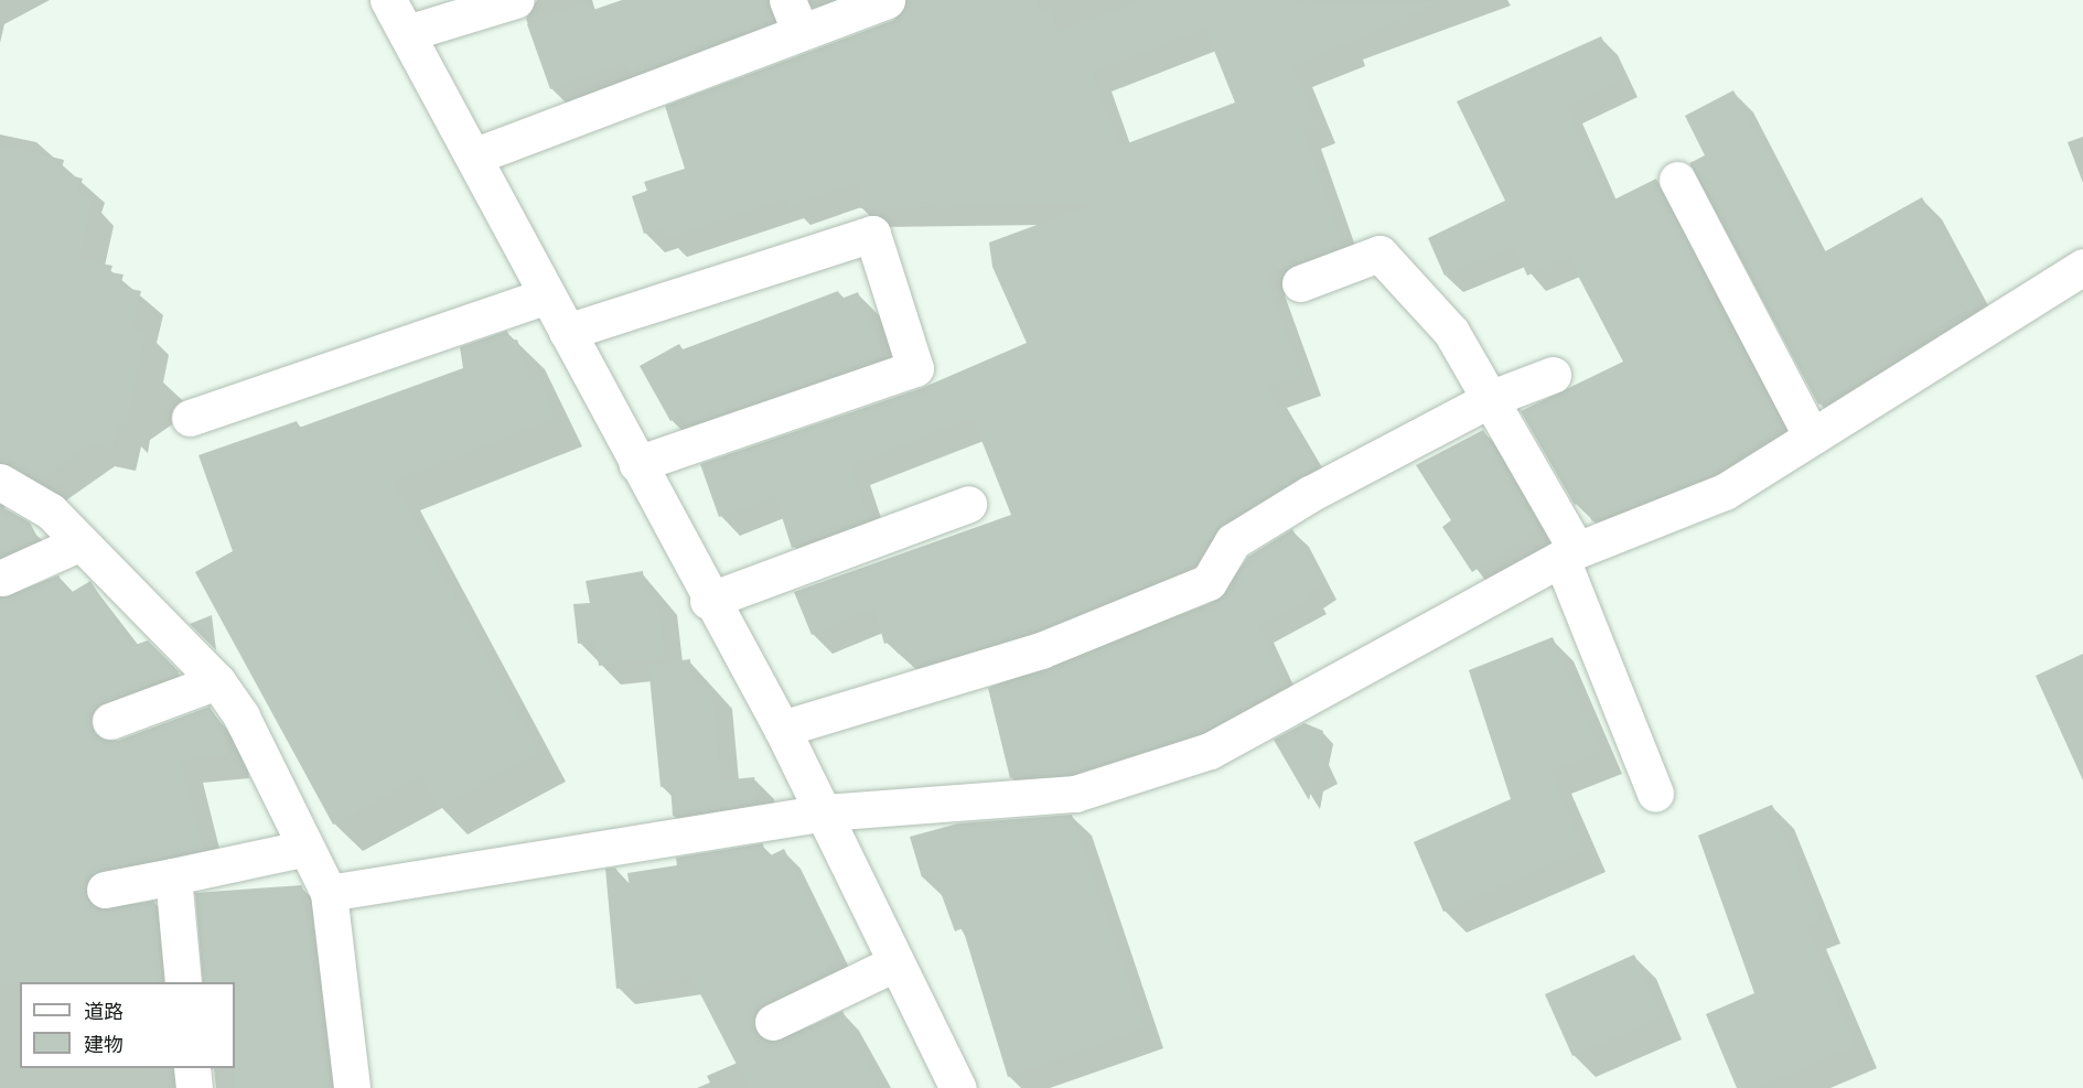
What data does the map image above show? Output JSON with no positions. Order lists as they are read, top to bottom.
{
  "legend": ["道路", "建物"]
}
